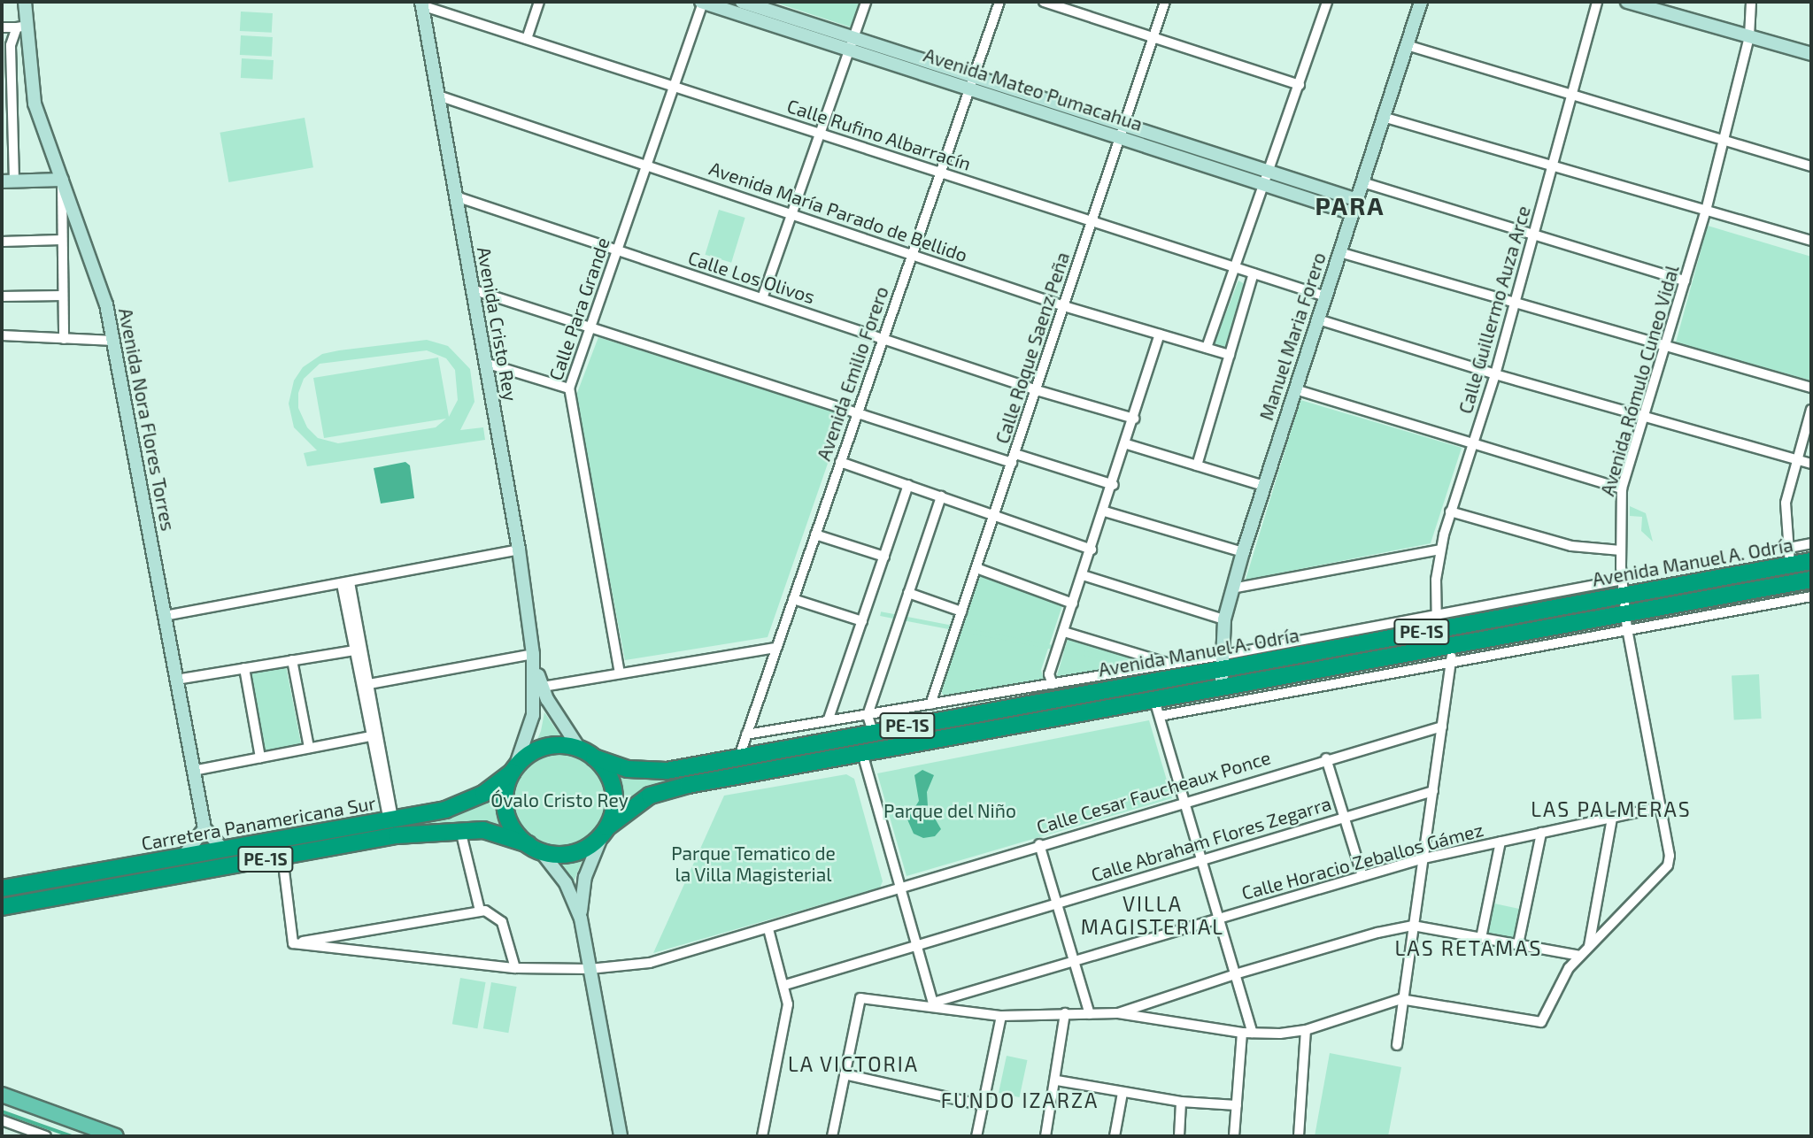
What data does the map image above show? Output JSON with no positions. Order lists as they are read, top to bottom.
{
  "streets": {
    "highway": ["Avenida Manuel A. Odría", "PE-1S", "Carretera Panamericana Sur"],
    "street": [
      "Avenida Mateo Pumacahua",
      "Calle Rufino Albarracín",
      "Avenida María Parado de Bellido",
      "Calle Los Olivos",
      "Calle Para Grande",
      "Calle Guillermo Auza Arce",
      "Avenida Cristo Rey",
      "Manuel Maria Forero",
      "Calle Roque Saenz Peña",
      "Avenida Emilio Forero",
      "Avenida Rómulo Cuneo Vidal",
      "Avenida Nora Flores Torres",
      "Calle Cesar Faucheaux Ponce",
      "Calle Abraham Flores Zegarra",
      "Calle Horacio Zeballos Gámez"
    ]
  },
  "crossings": [
    ["Avenida Mateo Pumacahua", "Calle Para Grande"],
    ["Avenida Mateo Pumacahua", "Manuel Maria Forero"],
    ["Avenida Mateo Pumacahua", "Calle Roque Saenz Peña"],
    ["Avenida Mateo Pumacahua", "Avenida Emilio Forero"],
    ["Calle Rufino Albarracín", "Calle Para Grande"],
    ["Calle Rufino Albarracín", "Avenida Cristo Rey"],
    ["Calle Rufino Albarracín", "Manuel Maria Forero"],
    ["Calle Rufino Albarracín", "Calle Roque Saenz Peña"],
    ["Calle Rufino Albarracín", "Avenida Emilio Forero"],
    ["Avenida María Parado de Bellido", "Calle Para Grande"],
    ["Avenida María Parado de Bellido", "Avenida Cristo Rey"],
    ["Avenida María Parado de Bellido", "Calle Roque Saenz Peña"],
    ["Avenida María Parado de Bellido", "Avenida Emilio Forero"],
    ["Calle Los Olivos", "Calle Para Grande"],
    ["Calle Los Olivos", "Avenida Cristo Rey"],
    ["Calle Los Olivos", "Calle Roque Saenz Peña"],
    ["Calle Los Olivos", "Avenida Emilio Forero"],
    ["Calle Guillermo Auza Arce", "Avenida Manuel A. Odría"],
    ["Avenida Cristo Rey", "Avenida Manuel A. Odría"],
    ["Avenida Cristo Rey", "PE-1S"],
    ["Avenida Cristo Rey", "Carretera Panamericana Sur"],
    ["Manuel Maria Forero", "Avenida Manuel A. Odría"],
    ["Calle Roque Saenz Peña", "Avenida Manuel A. Odría"],
    ["Avenida Emilio Forero", "Avenida Manuel A. Odría"],
    ["Avenida Rómulo Cuneo Vidal", "Avenida Manuel A. Odría"],
    ["Avenida Rómulo Cuneo Vidal", "Calle Horacio Zeballos Gámez"],
    ["Avenida Nora Flores Torres", "Carretera Panamericana Sur"],
    ["Avenida Manuel A. Odría", "PE-1S"],
    ["Avenida Manuel A. Odría", "Carretera Panamericana Sur"],
    ["PE-1S", "Carretera Panamericana Sur"]
  ],
  "districts": [
    "PARA",
    "LAS PALMERAS",
    "VILLA MAGISTERIAL",
    "LAS RETAMAS",
    "LA VICTORIA",
    "FUNDO IZARZA"
  ],
  "parks": ["Óvalo Cristo Rey", "Parque del Niño", "Parque Tematico de la Villa Magisterial"]
}
